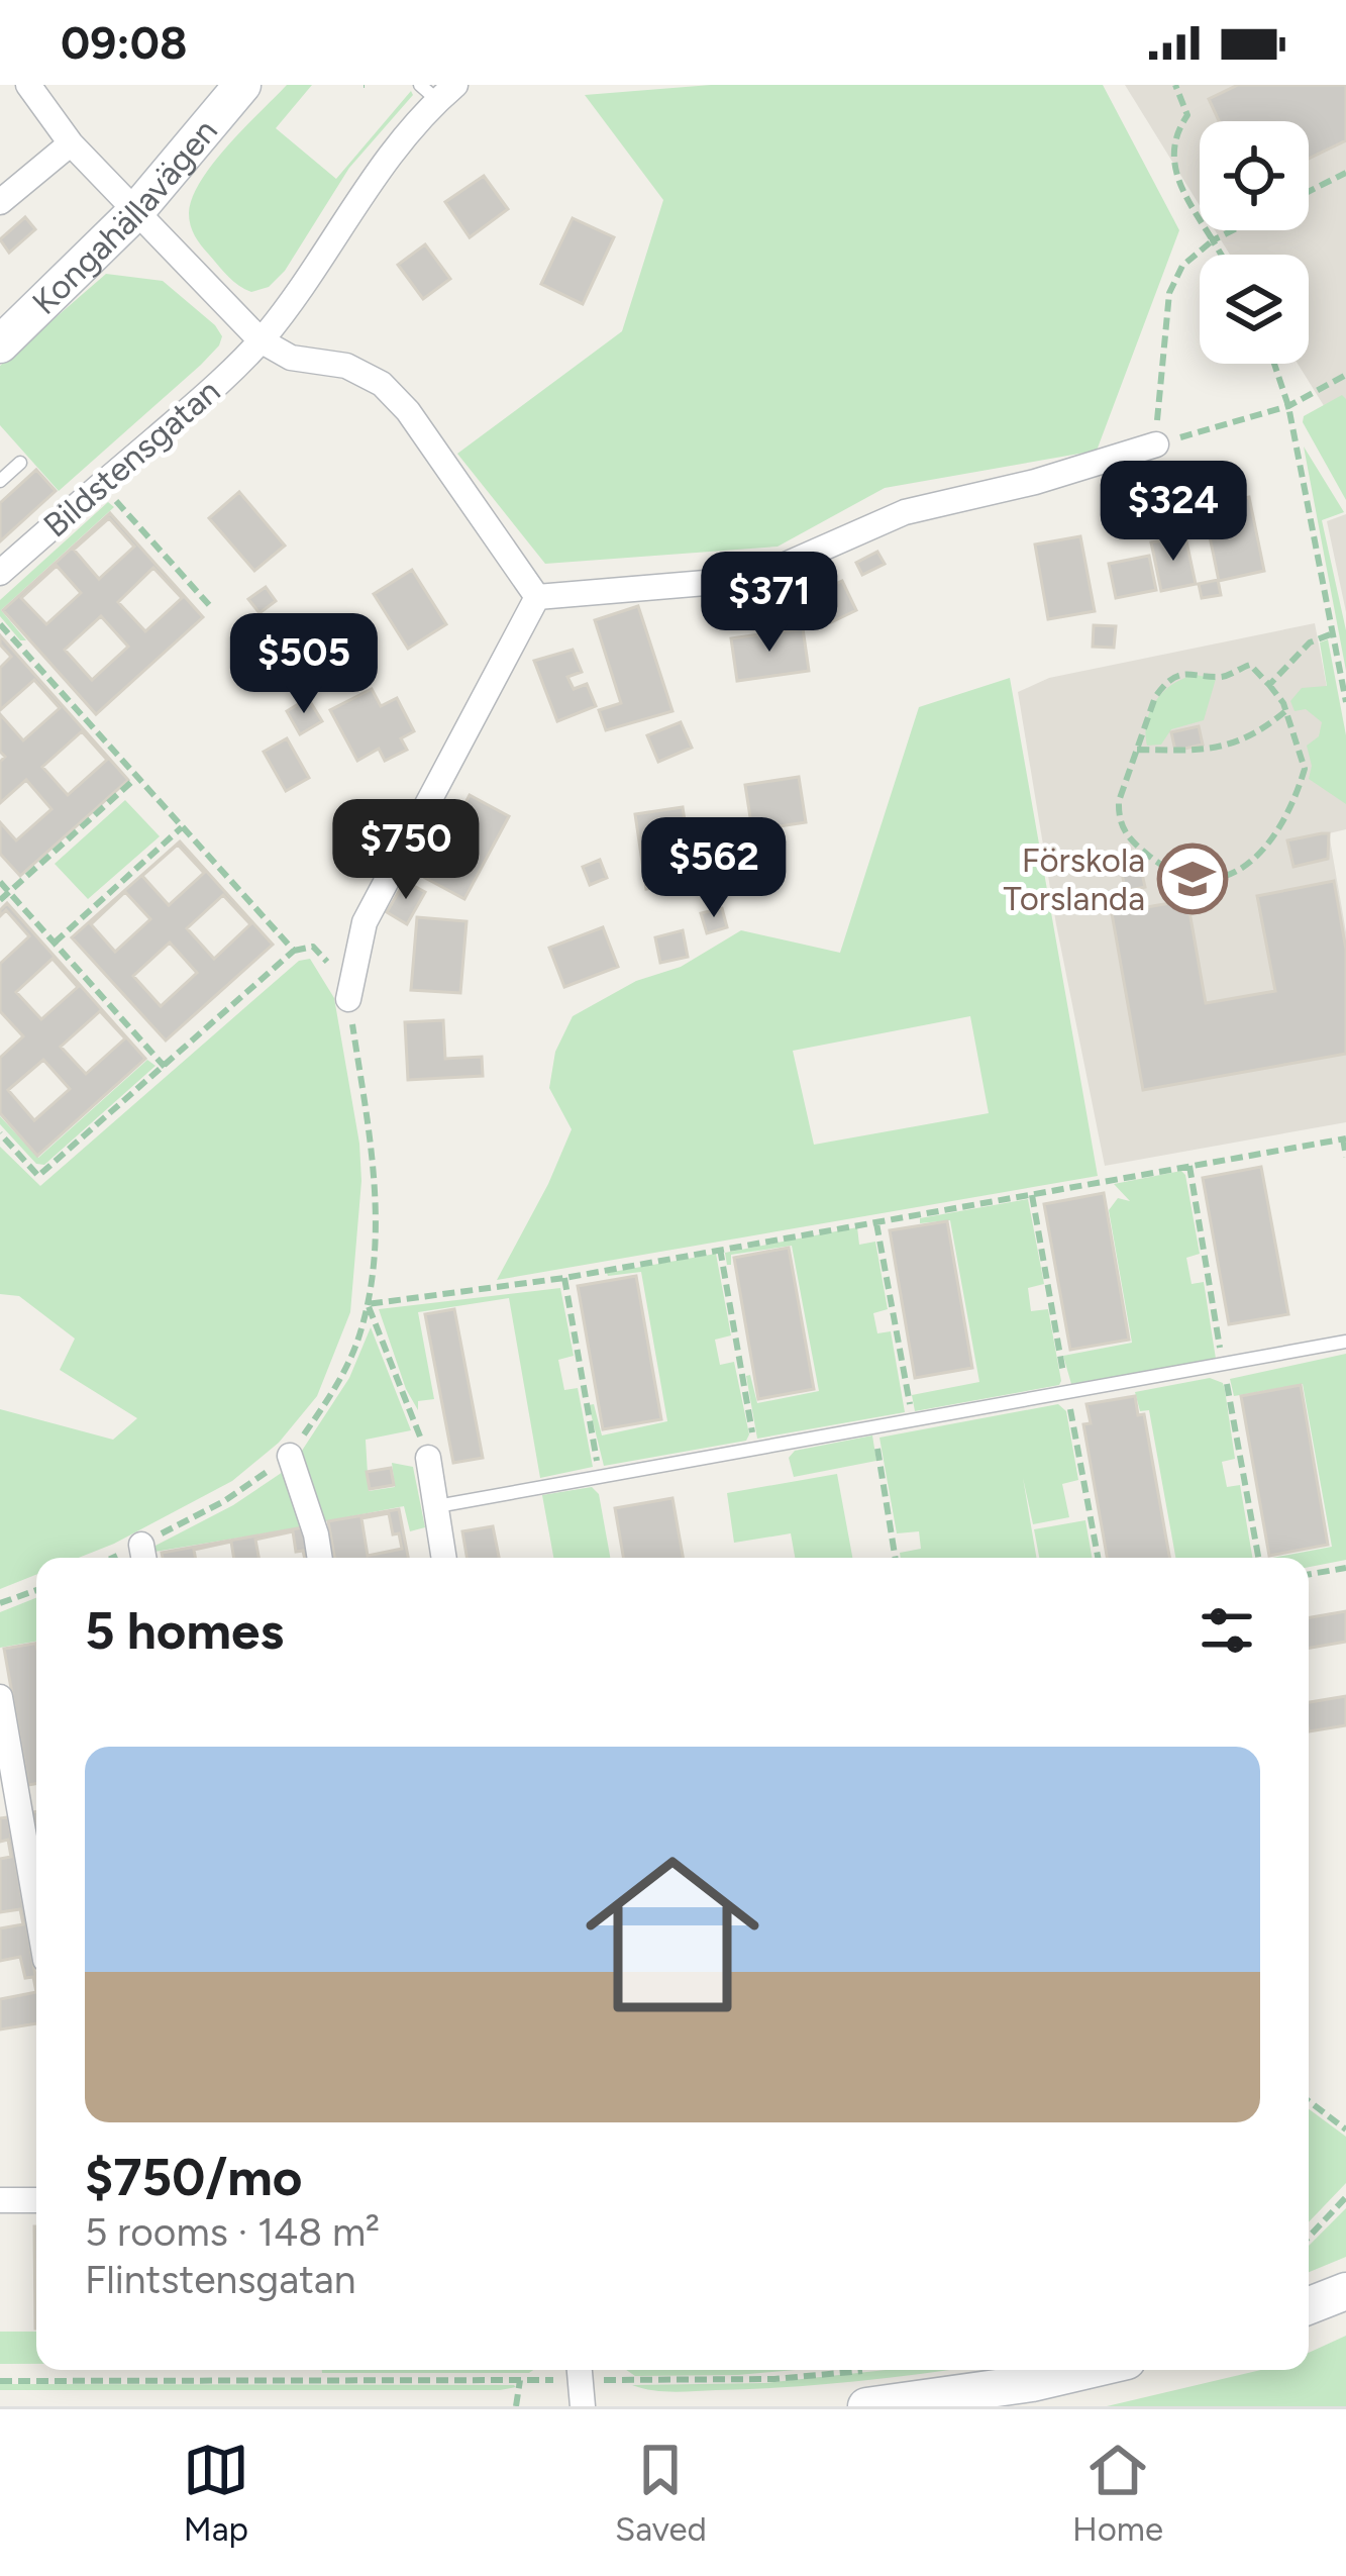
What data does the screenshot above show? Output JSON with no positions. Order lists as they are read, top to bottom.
{
  "streets": {
    "street": ["Kongahällavägen", "Bildstensgatan"]
  },
  "places": {
    "school or university": ["Förskola Torslanda"]
  },
  "page": {
    "status": "09:08",
    "price": [
      "$324",
      "$371",
      "$505",
      "$750",
      "$562"
    ],
    "heading": "5 homes",
    "list": [
      {
        "name": "$750/mo",
        "note": "5 rooms · 148 m² · Flintstensgatan"
      }
    ],
    "tabs": ["Map", "Saved", "Home"]
  }
}
